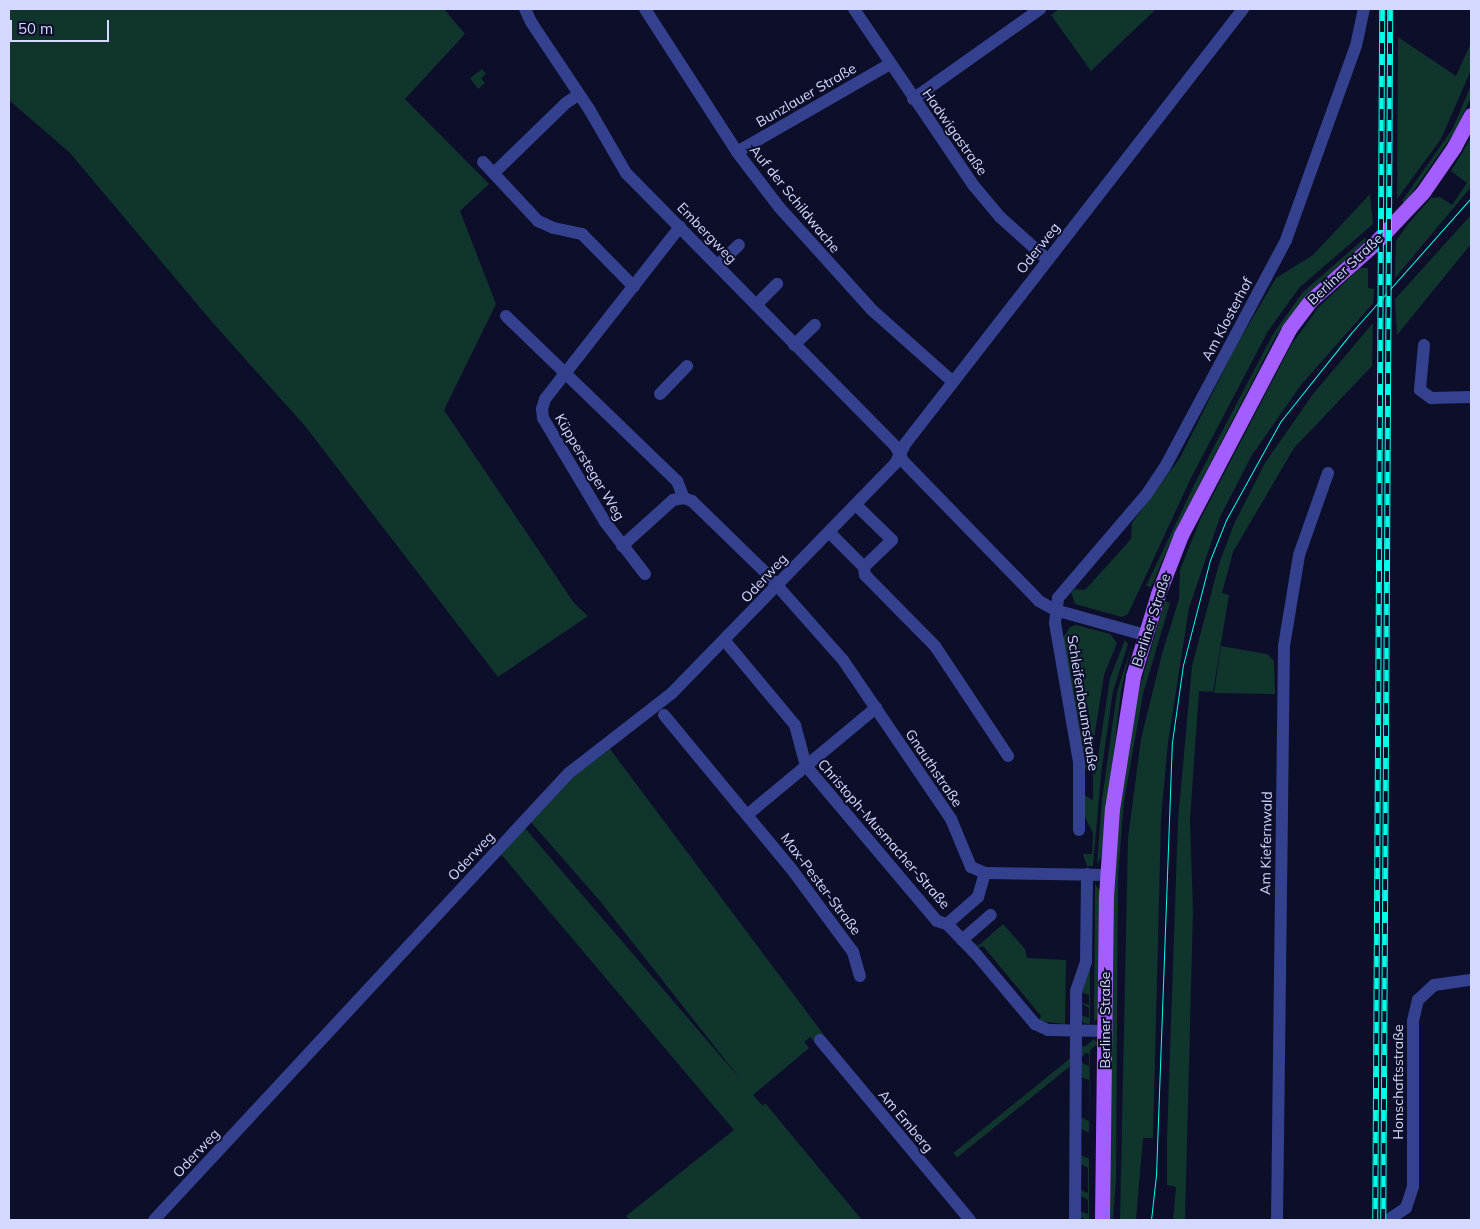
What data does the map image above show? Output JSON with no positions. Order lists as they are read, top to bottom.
{
  "streets": {
    "main road": ["Berliner Straße"],
    "street": [
      "Bunzlauer Straße",
      "Hadwigastraße",
      "Auf der Schildwache",
      "Embergweg",
      "Oderweg",
      "Am Klosterhof",
      "Küppersteger Weg",
      "Schleifenbaumstraße",
      "Gnauthstraße",
      "Christoph-Musmacher-Straße",
      "Am Kiefernwald",
      "Max-Pester-Straße",
      "Honschaftsstraße",
      "Am Emberg"
    ]
  },
  "crossings": [
    ["Bunzlauer Straße", "Hadwigastraße"],
    ["Bunzlauer Straße", "Auf der Schildwache"],
    ["Hadwigastraße", "Oderweg"],
    ["Auf der Schildwache", "Oderweg"],
    ["Embergweg", "Oderweg"],
    ["Embergweg", "Küppersteger Weg"],
    ["Embergweg", "Schleifenbaumstraße"],
    ["Oderweg", "Schleifenbaumstraße"],
    ["Oderweg", "Gnauthstraße"],
    ["Oderweg", "Christoph-Musmacher-Straße"],
    ["Berliner Straße", "Schleifenbaumstraße"],
    ["Berliner Straße", "Christoph-Musmacher-Straße"],
    ["Am Klosterhof", "Schleifenbaumstraße"]
  ],
  "scale_bar": "50 m"
}
